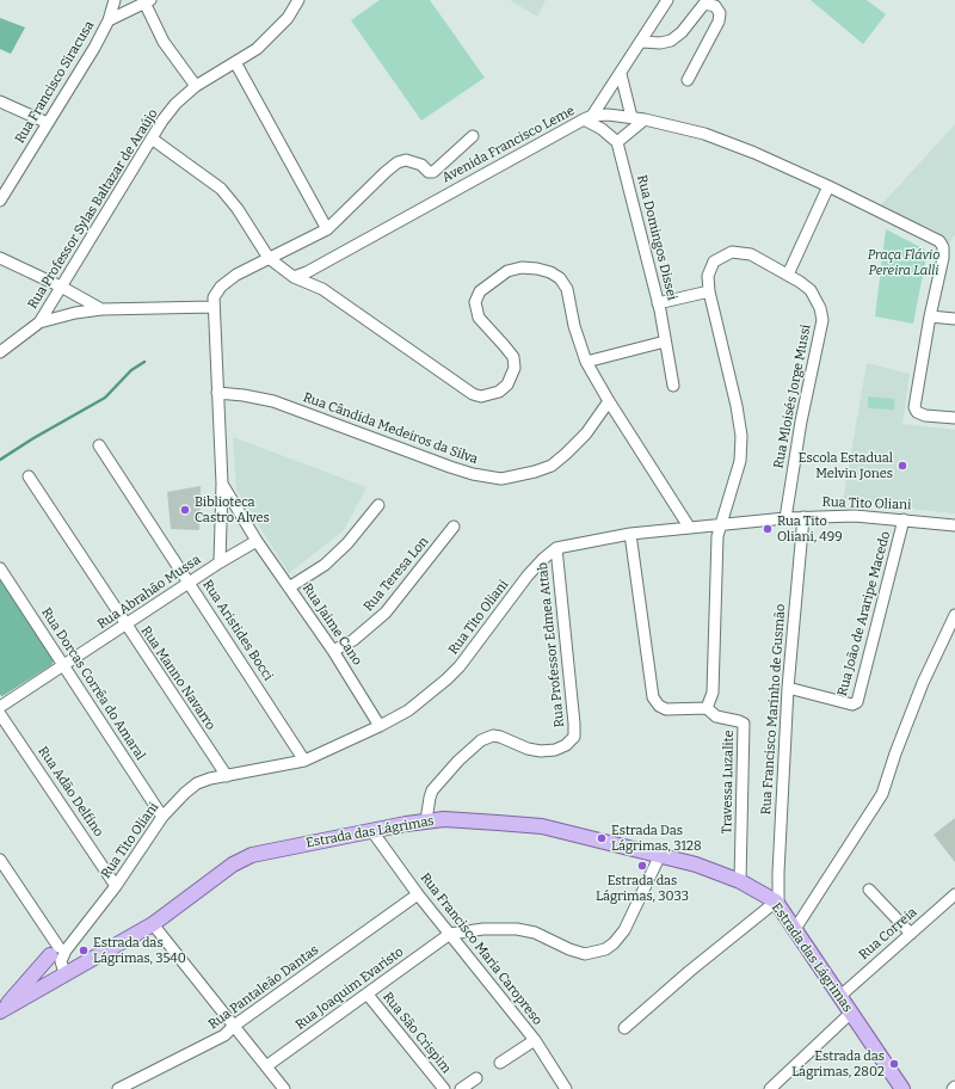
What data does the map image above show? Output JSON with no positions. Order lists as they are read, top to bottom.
{
  "streets": {
    "main road": ["Estrada das Lágrimas"],
    "street": [
      "Rua Francisco Siracusa",
      "Avenida Francisco Leme",
      "Rua Professor Sylas Baltazar de Araújo",
      "Rua Domingos Dissei",
      "Rua Mloisés Jorge Mussi",
      "Rua Cândida Medeiros da Silva",
      "Rua Tito Oliani",
      "Rua Teresa Lon",
      "Rua Abrahão Mussa",
      "Rua João de Araripe Macedo",
      "Rua Jaime Cano",
      "Rua Aristides Bocci",
      "Rua Professor Edmea Attab",
      "Rua Manno Navarro",
      "Rua Dorcas Corrêa do Amaral",
      "Rua Francisco Marinho de Gusmão",
      "Travessa Luzalite",
      "Rua Adão Delfino",
      "Rua Correia",
      "Rua Francisco Maria Caropreso",
      "Rua Pantaleão Dantas",
      "Rua Joaquim Evaristo",
      "Rua São Crispim"
    ]
  },
  "crossings": [
    ["Rua Mloisés Jorge Mussi", "Rua Tito Oliani"],
    ["Rua Mloisés Jorge Mussi", "Travessa Luzalite"],
    ["Rua Cândida Medeiros da Silva", "Rua Abrahão Mussa"],
    ["Rua Tito Oliani", "Rua João de Araripe Macedo"],
    ["Rua Tito Oliani", "Rua Jaime Cano"],
    ["Rua Tito Oliani", "Rua Aristides Bocci"],
    ["Rua Tito Oliani", "Rua Professor Edmea Attab"],
    ["Rua Tito Oliani", "Rua Manno Navarro"],
    ["Rua Tito Oliani", "Rua Dorcas Corrêa do Amaral"],
    ["Rua Tito Oliani", "Rua Francisco Marinho de Gusmão"],
    ["Rua Tito Oliani", "Rua Adão Delfino"],
    ["Rua Tito Oliani", "Estrada das Lágrimas"],
    ["Rua Teresa Lon", "Rua Jaime Cano"],
    ["Rua Abrahão Mussa", "Rua Jaime Cano"],
    ["Rua Abrahão Mussa", "Rua Aristides Bocci"],
    ["Rua Abrahão Mussa", "Rua Manno Navarro"],
    ["Rua Abrahão Mussa", "Rua Dorcas Corrêa do Amaral"],
    ["Rua João de Araripe Macedo", "Rua Francisco Marinho de Gusmão"],
    ["Rua Professor Edmea Attab", "Estrada das Lágrimas"],
    ["Rua Francisco Marinho de Gusmão", "Estrada das Lágrimas"],
    ["Travessa Luzalite", "Estrada das Lágrimas"],
    ["Estrada das Lágrimas", "Rua Correia"],
    ["Estrada das Lágrimas", "Rua Francisco Maria Caropreso"],
    ["Rua Francisco Maria Caropreso", "Rua Pantaleão Dantas"],
    ["Rua Francisco Maria Caropreso", "Rua Joaquim Evaristo"],
    ["Rua Joaquim Evaristo", "Rua São Crispim"]
  ],
  "parks": ["Praça Flávio Pereira Lalli"],
  "places": [
    "Escola Estadual Melvin Jones",
    "Biblioteca Castro Alves",
    "Rua Tito Oliani, 499",
    "Estrada Das Lágrimas, 3128",
    "Estrada das Lágrimas, 3033",
    "Estrada das Lágrimas, 3540",
    "Estrada das Lágrimas, 2802"
  ]
}
